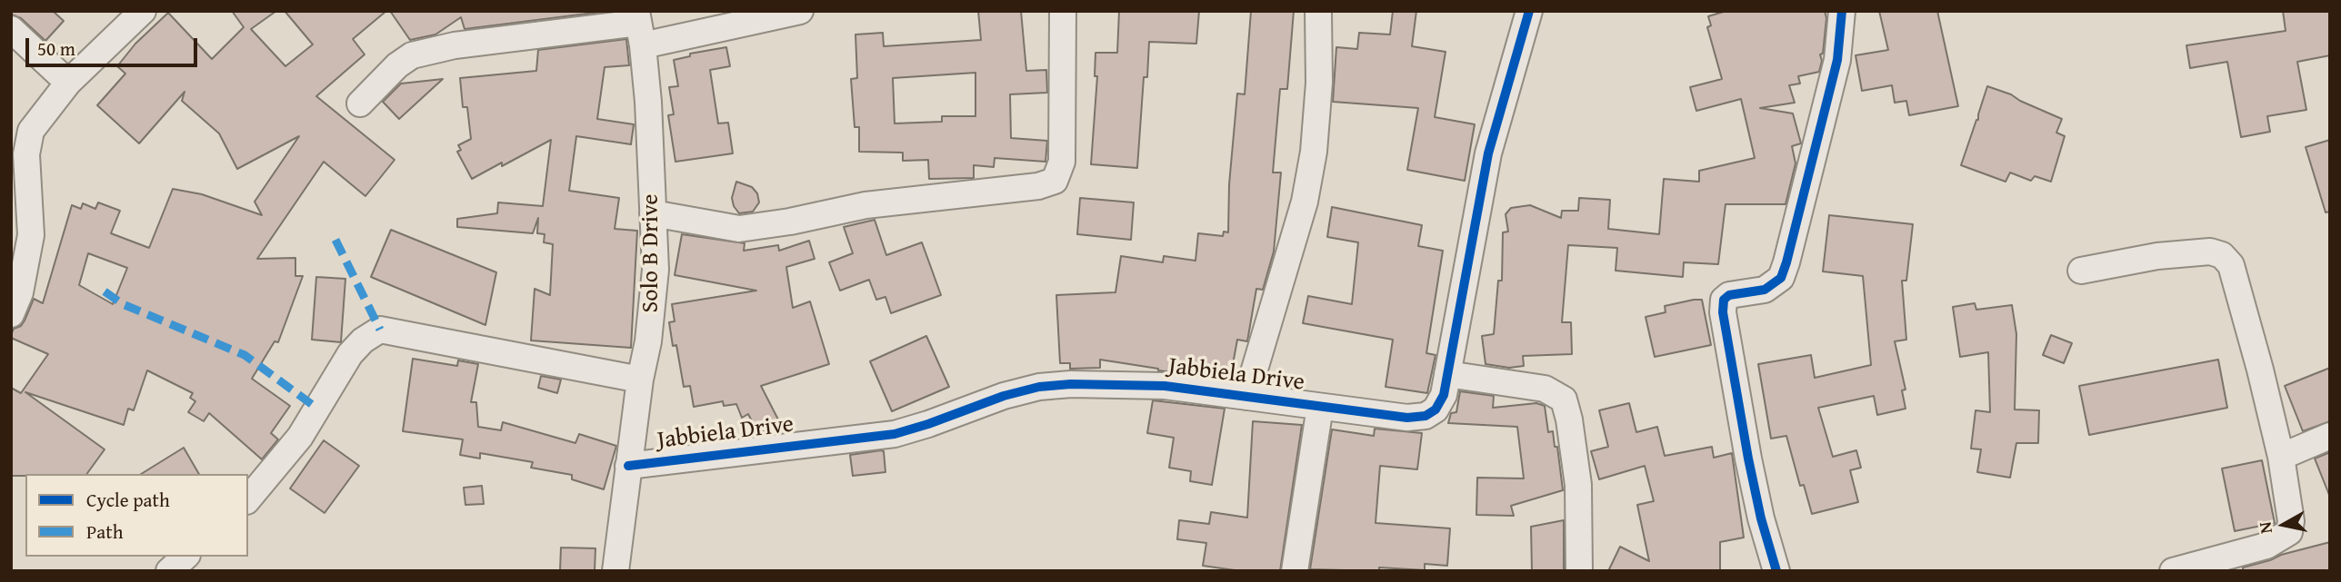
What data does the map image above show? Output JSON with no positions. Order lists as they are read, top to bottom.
{
  "streets": {
    "street": ["Solo B Drive", "Jabbiela Drive"]
  },
  "crossings": [
    ["Solo B Drive", "Jabbiela Drive"]
  ],
  "legend": ["Cycle path", "Path"],
  "scale_bar": "50 m",
  "north": "left"
}
